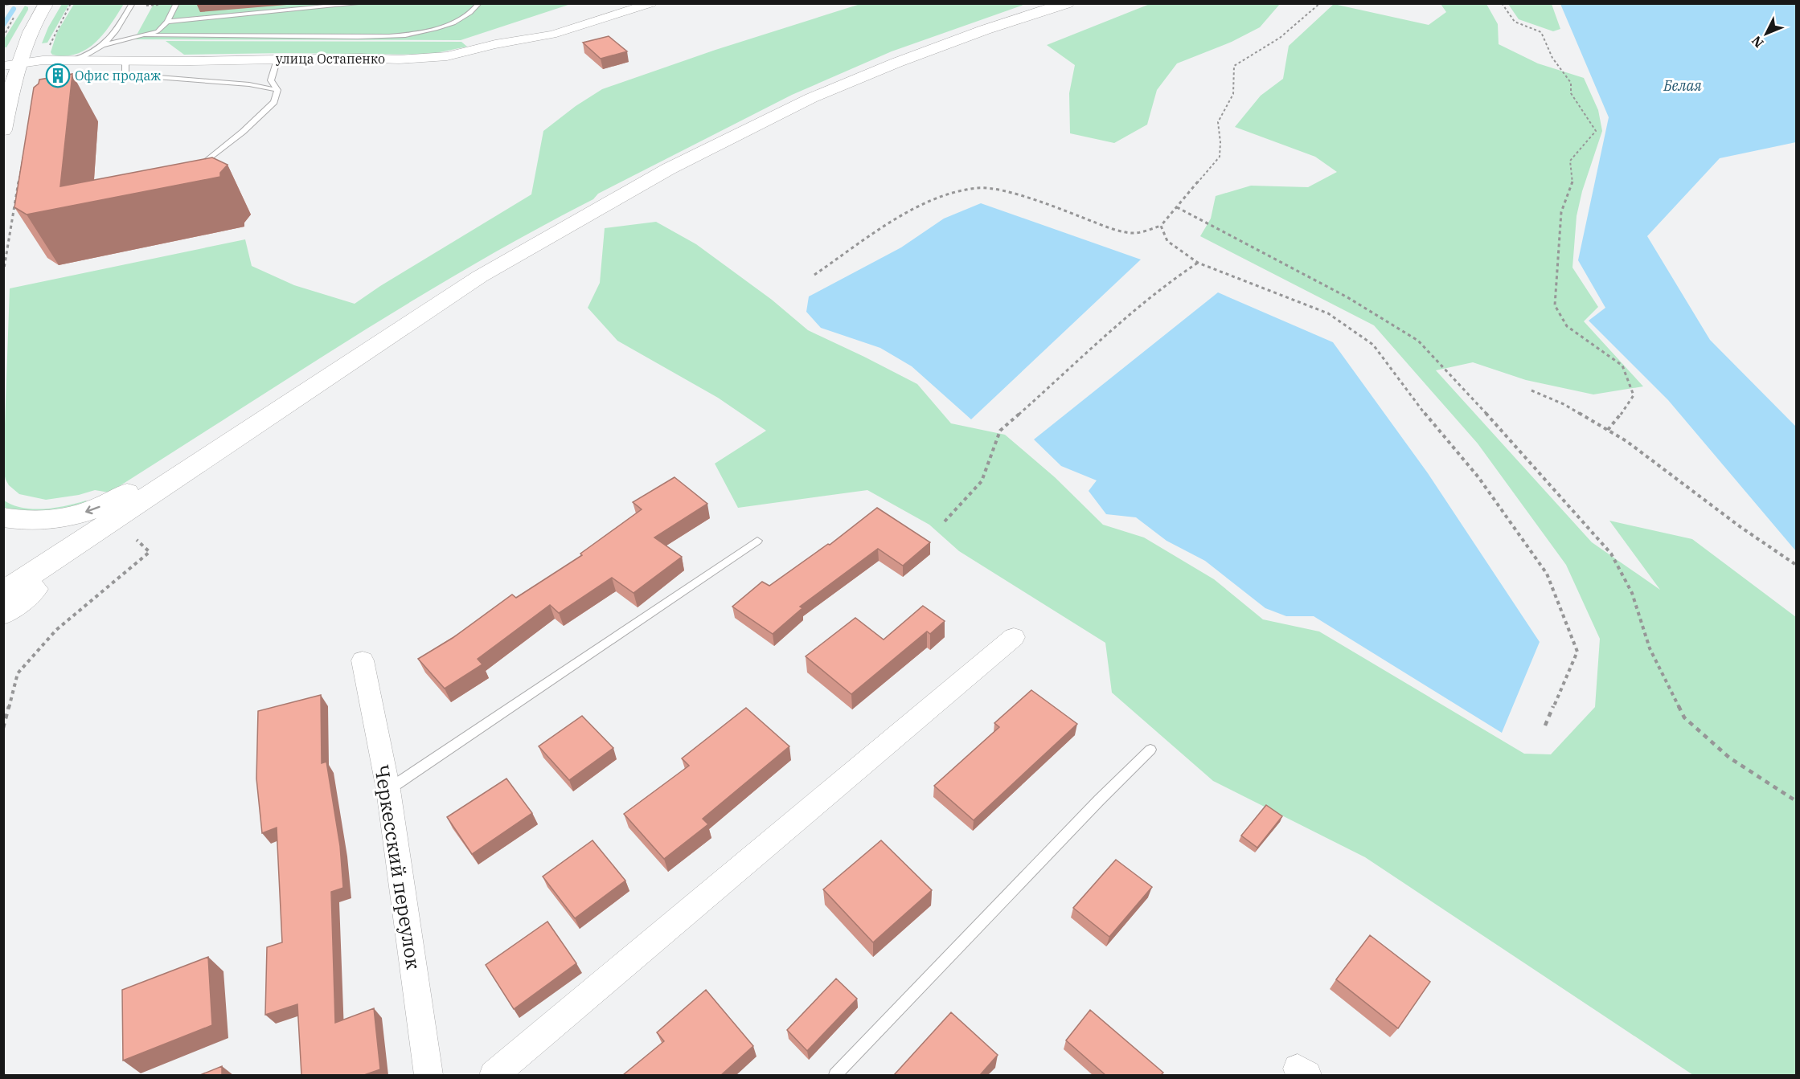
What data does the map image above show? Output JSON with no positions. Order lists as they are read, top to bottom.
{
  "streets": {
    "street": ["улица Остапенко", "Черкесский переулок"]
  },
  "water": ["Белая"],
  "places": {
    "building": ["Офис продаж"]
  },
  "north": "bottom left"
}
